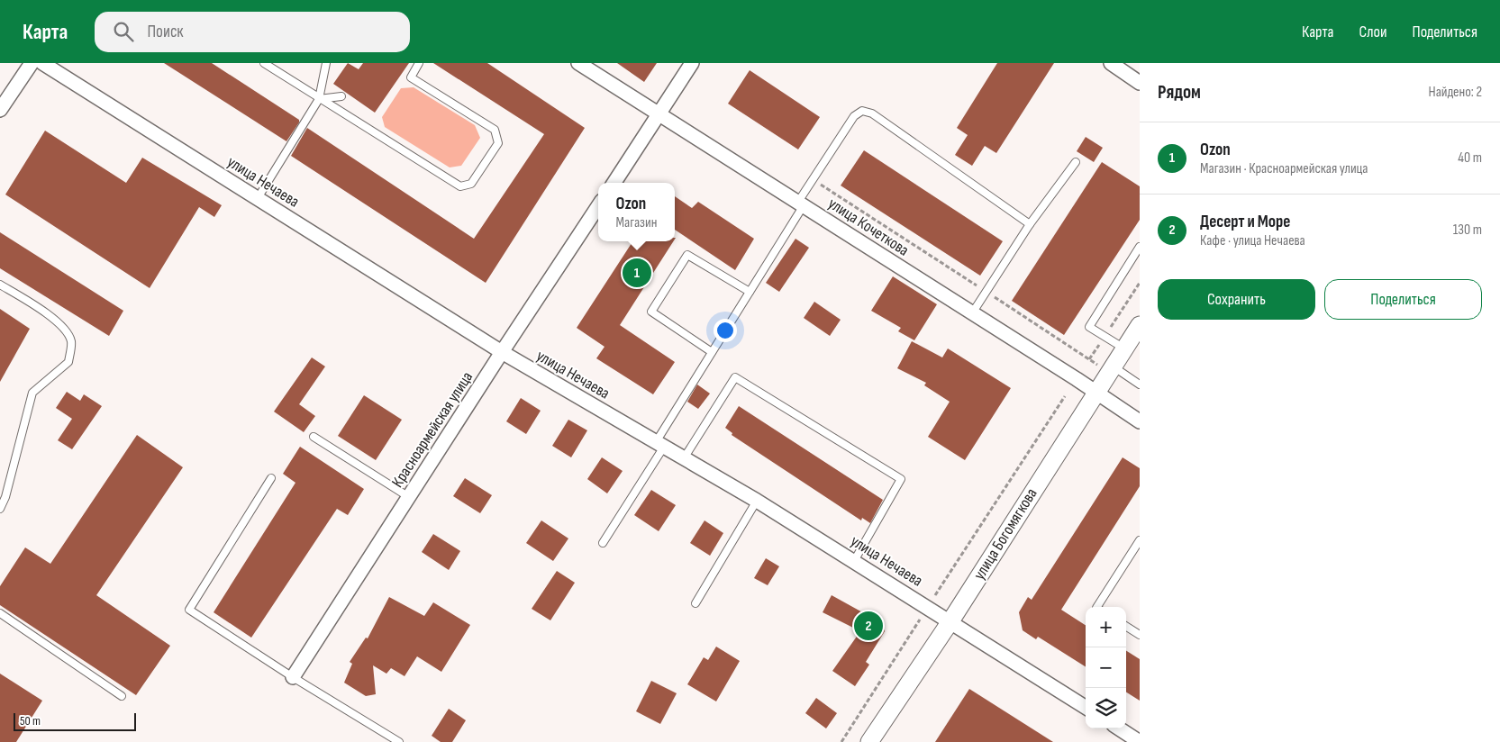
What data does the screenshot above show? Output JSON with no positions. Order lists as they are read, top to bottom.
{
  "streets": {
    "street": [
      "улица Нечаева",
      "улица Кочеткова",
      "Красноармейская улица",
      "улица Богомягкова"
    ]
  },
  "crossings": [
    ["улица Нечаева", "Красноармейская улица"],
    ["улица Нечаева", "улица Богомягкова"],
    ["улица Кочеткова", "улица Богомягкова"]
  ],
  "scale_bar": "50 m",
  "page": {
    "header": "Карта",
    "search": "Поиск",
    "nav": ["Карта", "Слои", "Поделиться"],
    "heading": ["Рядом", "Найдено: 2"],
    "list": [
      {
        "mark": "1",
        "name": "Ozon",
        "note": "Магазин · Красноармейская улица",
        "value": "40 m"
      },
      {
        "mark": "2",
        "name": "Десерт и Море",
        "note": "Кафе · улица Нечаева",
        "value": "130 m"
      }
    ],
    "popup": ["Ozon", "Магазин"],
    "pins": ["1", "2"],
    "buttons": ["Сохранить", "Поделиться"],
    "map_buttons": ["+", "−"],
    "scale": "50 m"
  }
}
